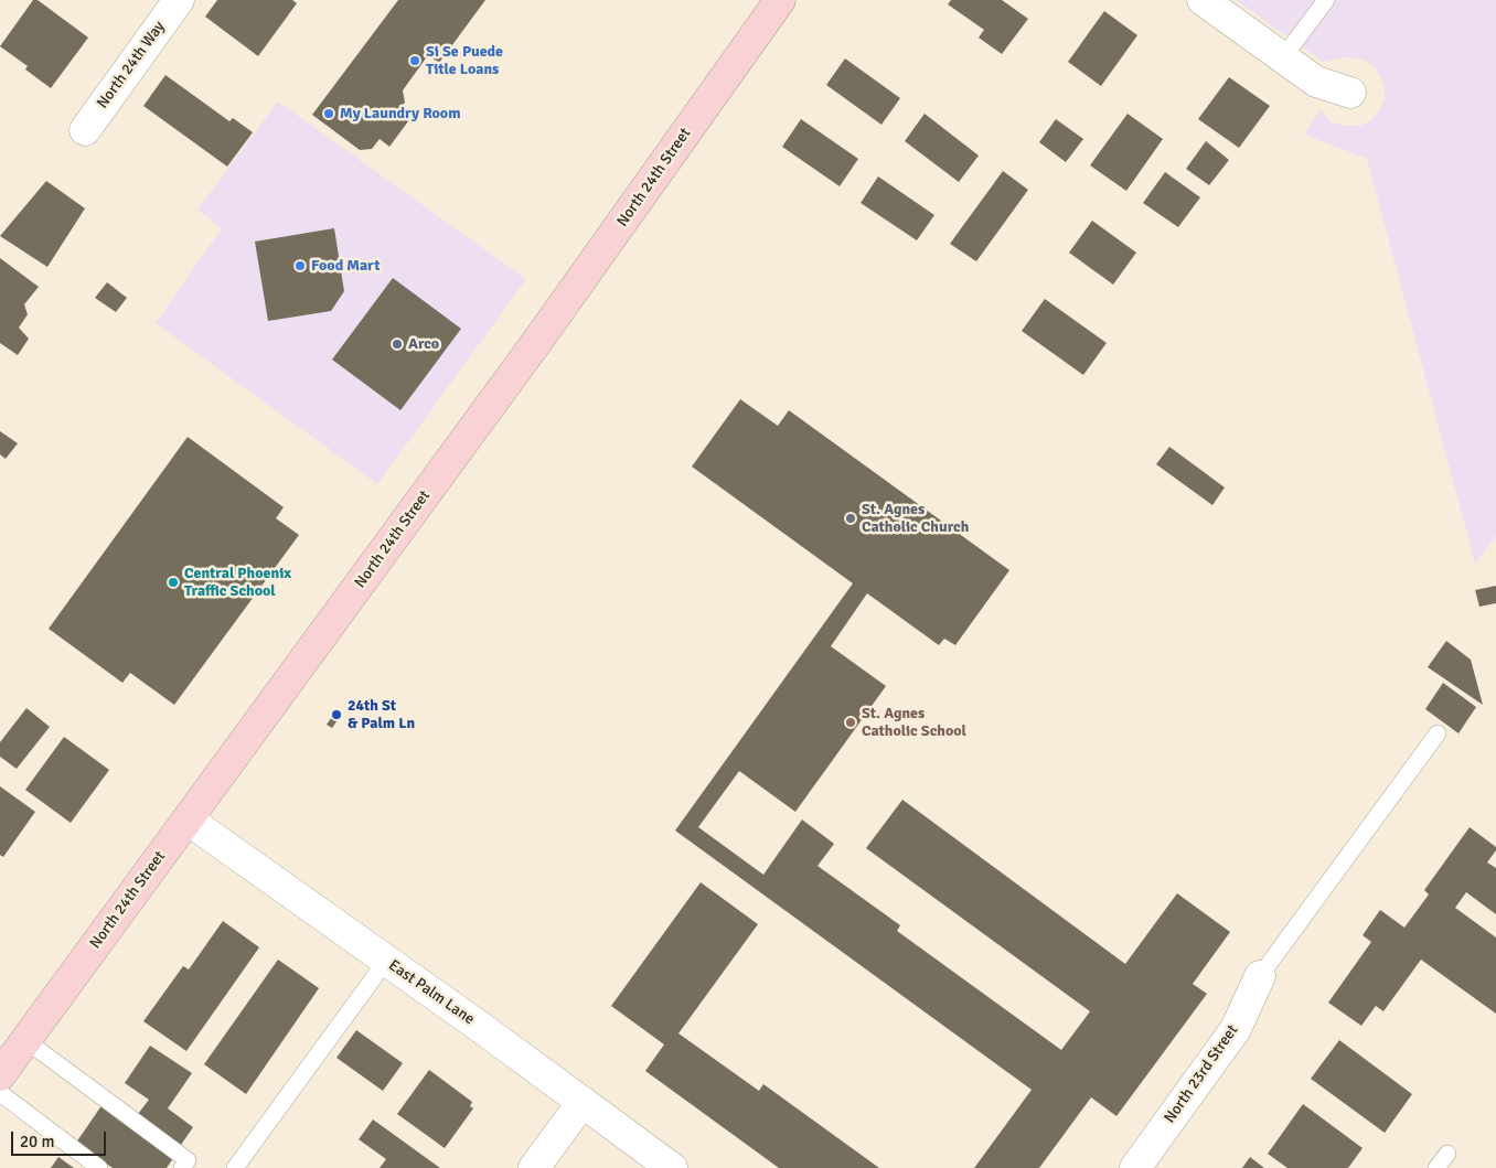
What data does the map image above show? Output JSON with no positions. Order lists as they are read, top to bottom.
{
  "streets": {
    "main road": ["North 24th Street"],
    "street": ["North 24th Way", "East Palm Lane", "North 23rd Street"]
  },
  "crossings": [
    ["North 24th Street", "East Palm Lane"]
  ],
  "places": [
    "Si Se Puede Title Loans",
    "My Laundry Room",
    "Food Mart",
    "Arco",
    "St. Agnes Catholic Church",
    "Central Phoenix Traffic School",
    "24th St & Palm Ln",
    "St. Agnes Catholic School"
  ],
  "scale_bar": "20 m"
}
